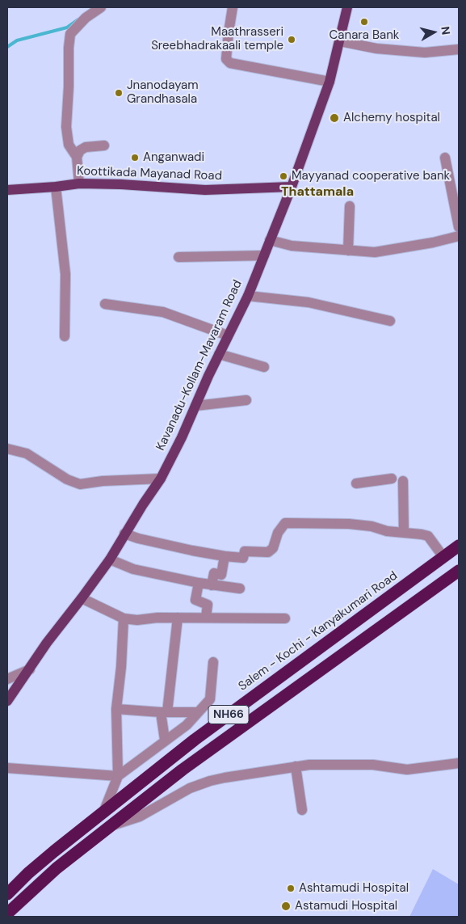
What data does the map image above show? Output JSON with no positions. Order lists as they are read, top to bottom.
{
  "streets": {
    "highway": ["Salem - Kochi - Kanyakumari Road", "NH66"],
    "main road": ["Koottikada Mayanad Road", "Kavanadu-Kollam-Mavaram Road"]
  },
  "crossings": [
    ["Koottikada Mayanad Road", "Kavanadu-Kollam-Mavaram Road"]
  ],
  "districts": ["Thattamala"],
  "places": [
    "Canara Bank",
    "Maathrasseri Sreebhadrakaali temple",
    "Jnanodayam Grandhasala",
    "Alchemy hospital",
    "Anganwadi",
    "Mayyanad cooperative bank",
    "Ashtamudi Hospital",
    "Astamudi Hospital"
  ],
  "north": "right"
}
